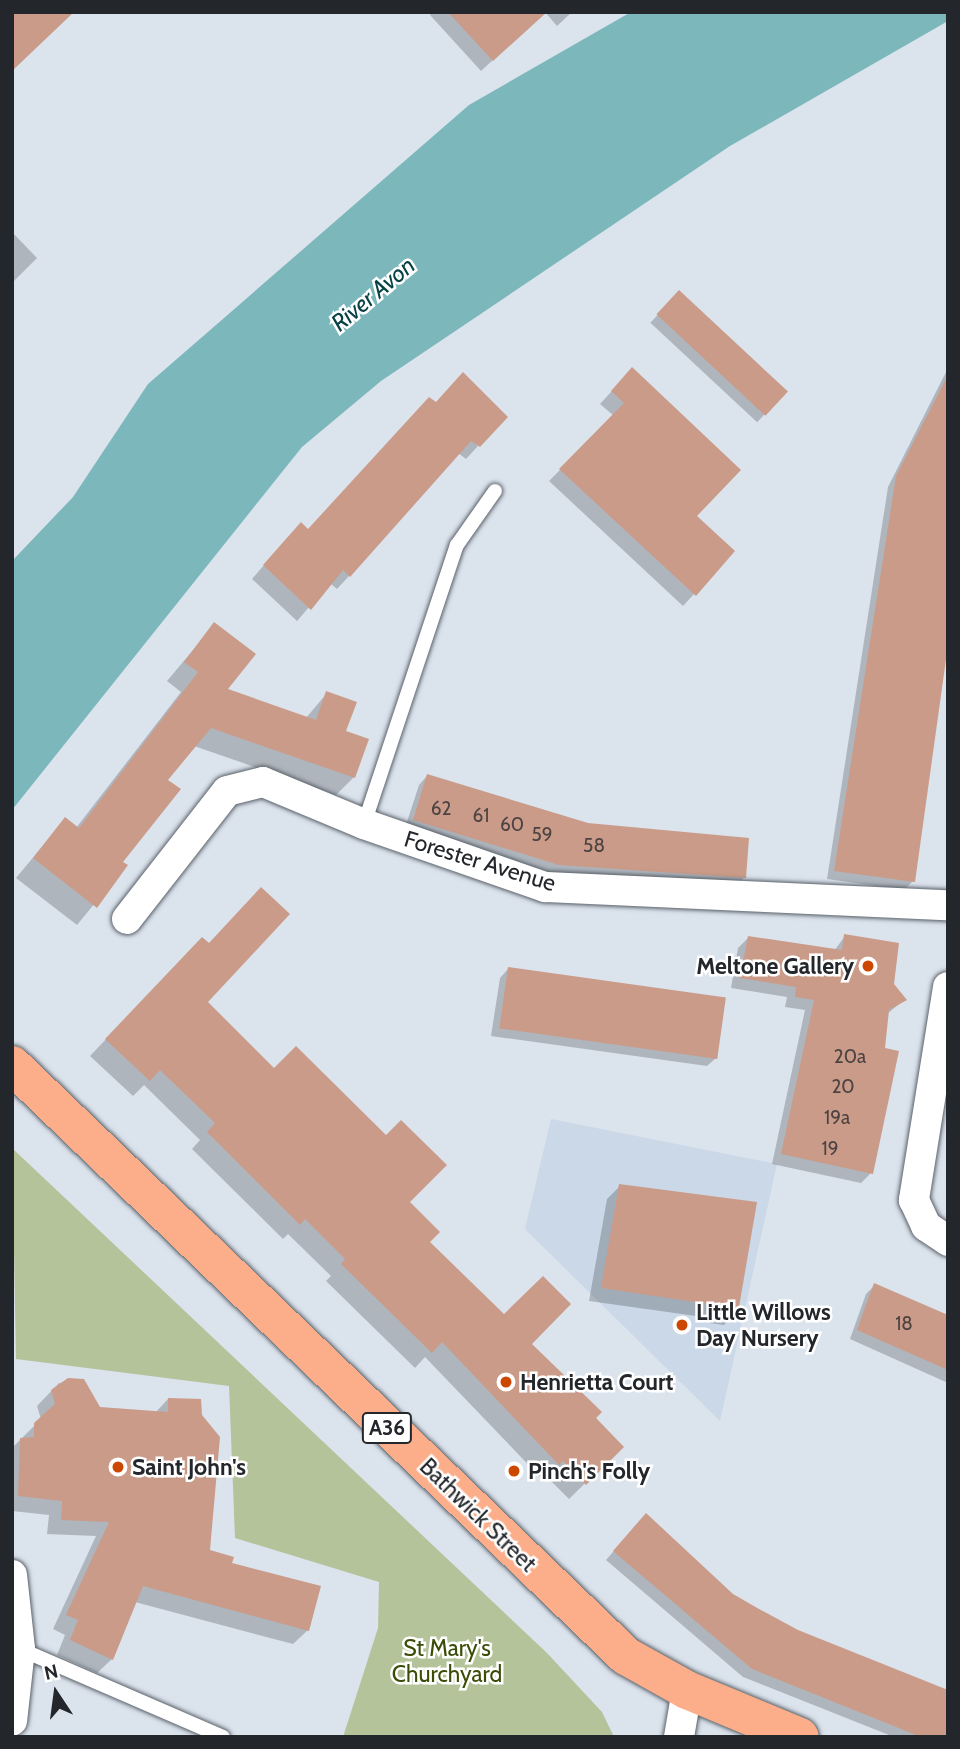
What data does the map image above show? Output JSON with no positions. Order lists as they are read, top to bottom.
{
  "streets": {
    "highway": ["A36", "Bathwick Street"],
    "street": ["Forester Avenue"]
  },
  "water": ["River Avon"],
  "parks": ["St Mary's Churchyard"],
  "places": [
    "Meltone Gallery",
    "Little Willows Day Nursery",
    "Henrietta Court",
    "Saint John's",
    "Pinch's Folly"
  ],
  "house_numbers": [
    "62",
    "61",
    "60",
    "59",
    "58",
    "20a",
    "20",
    "19a",
    "19",
    "18"
  ],
  "north": "top"
}
